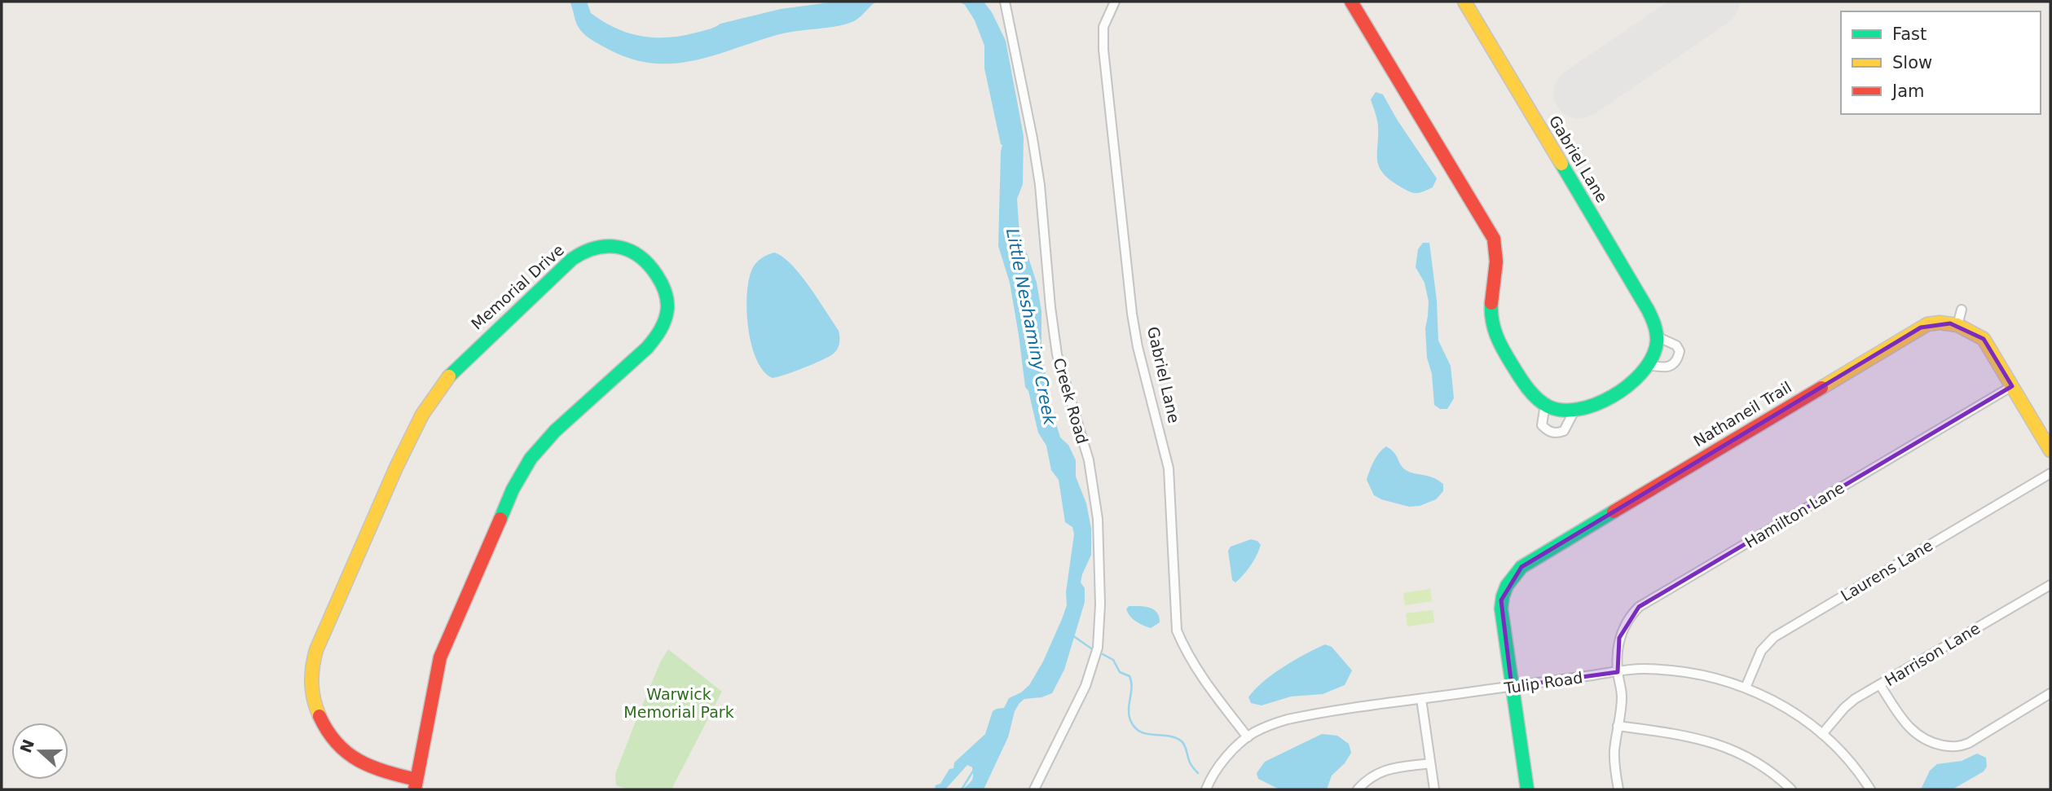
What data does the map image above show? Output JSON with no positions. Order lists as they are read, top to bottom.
{
  "streets": {
    "street": [
      "Gabriel Lane",
      "Memorial Drive",
      "Creek Road",
      "Nathaneil Trail",
      "Hamilton Lane",
      "Laurens Lane",
      "Harrison Lane",
      "Tulip Road"
    ]
  },
  "crossings": [
    ["Gabriel Lane", "Tulip Road"],
    ["Nathaneil Trail", "Hamilton Lane"],
    ["Nathaneil Trail", "Tulip Road"],
    ["Hamilton Lane", "Tulip Road"],
    ["Laurens Lane", "Tulip Road"],
    ["Harrison Lane", "Tulip Road"]
  ],
  "water": ["Little Neshaminy Creek"],
  "parks": ["Warwick Memorial Park"],
  "legend": ["Fast", "Slow", "Jam"],
  "north": "left"
}
